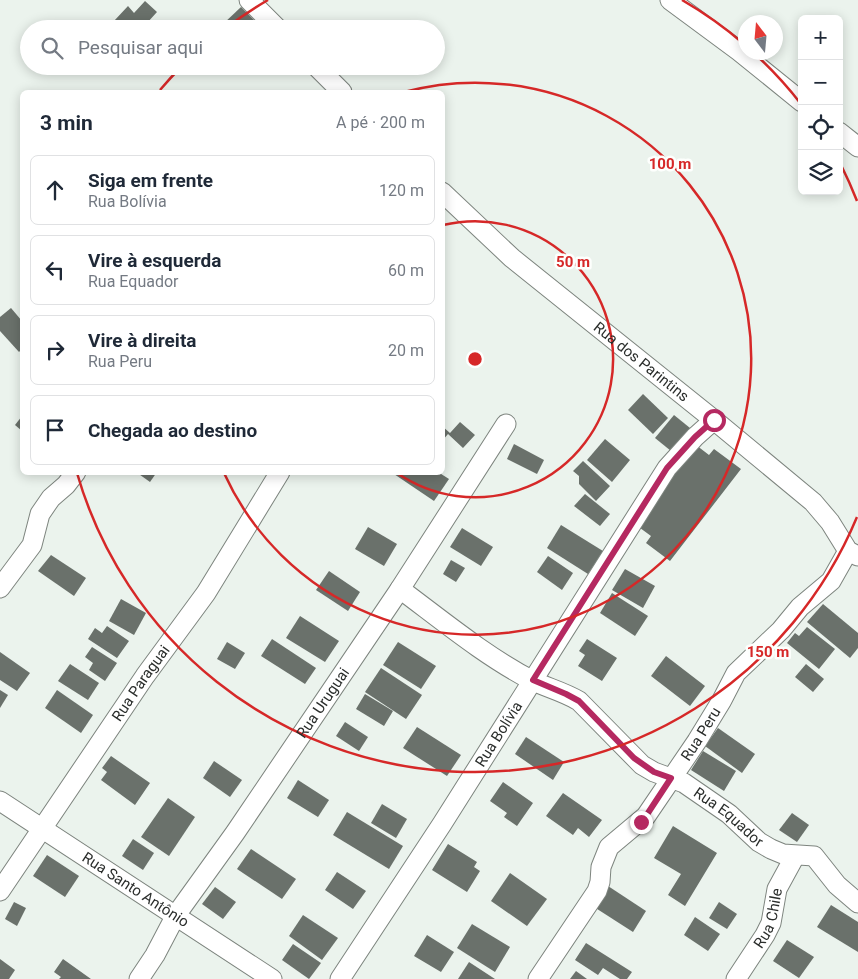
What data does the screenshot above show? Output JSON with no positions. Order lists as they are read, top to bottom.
{
  "streets": {
    "street": [
      "Rua dos Parintins",
      "Rua Paraguai",
      "Rua Uruguai",
      "Rua Bolívia",
      "Rua Peru",
      "Rua Equador",
      "Rua Santo Antônio",
      "Rua Chile"
    ]
  },
  "crossings": [
    ["Rua dos Parintins", "Rua Bolívia"],
    ["Rua dos Parintins", "Rua Peru"],
    ["Rua Paraguai", "Rua Santo Antônio"],
    ["Rua Uruguai", "Rua Equador"],
    ["Rua Uruguai", "Rua Santo Antônio"],
    ["Rua Bolívia", "Rua Equador"],
    ["Rua Peru", "Rua Equador"],
    ["Rua Equador", "Rua Chile"]
  ],
  "north": "top",
  "page": {
    "map_buttons": ["+", "−"],
    "search": "Pesquisar aqui",
    "heading": ["3 min", "A pé · 200 m"],
    "list": [
      ["Siga em frente", "Rua Bolívia", "120 m"],
      ["Vire à esquerda", "Rua Equador", "60 m"],
      ["Vire à direita", "Rua Peru", "20 m"],
      "Chegada ao destino"
    ]
  },
  "rings": ["100 m", "50 m", "150 m"]
}
